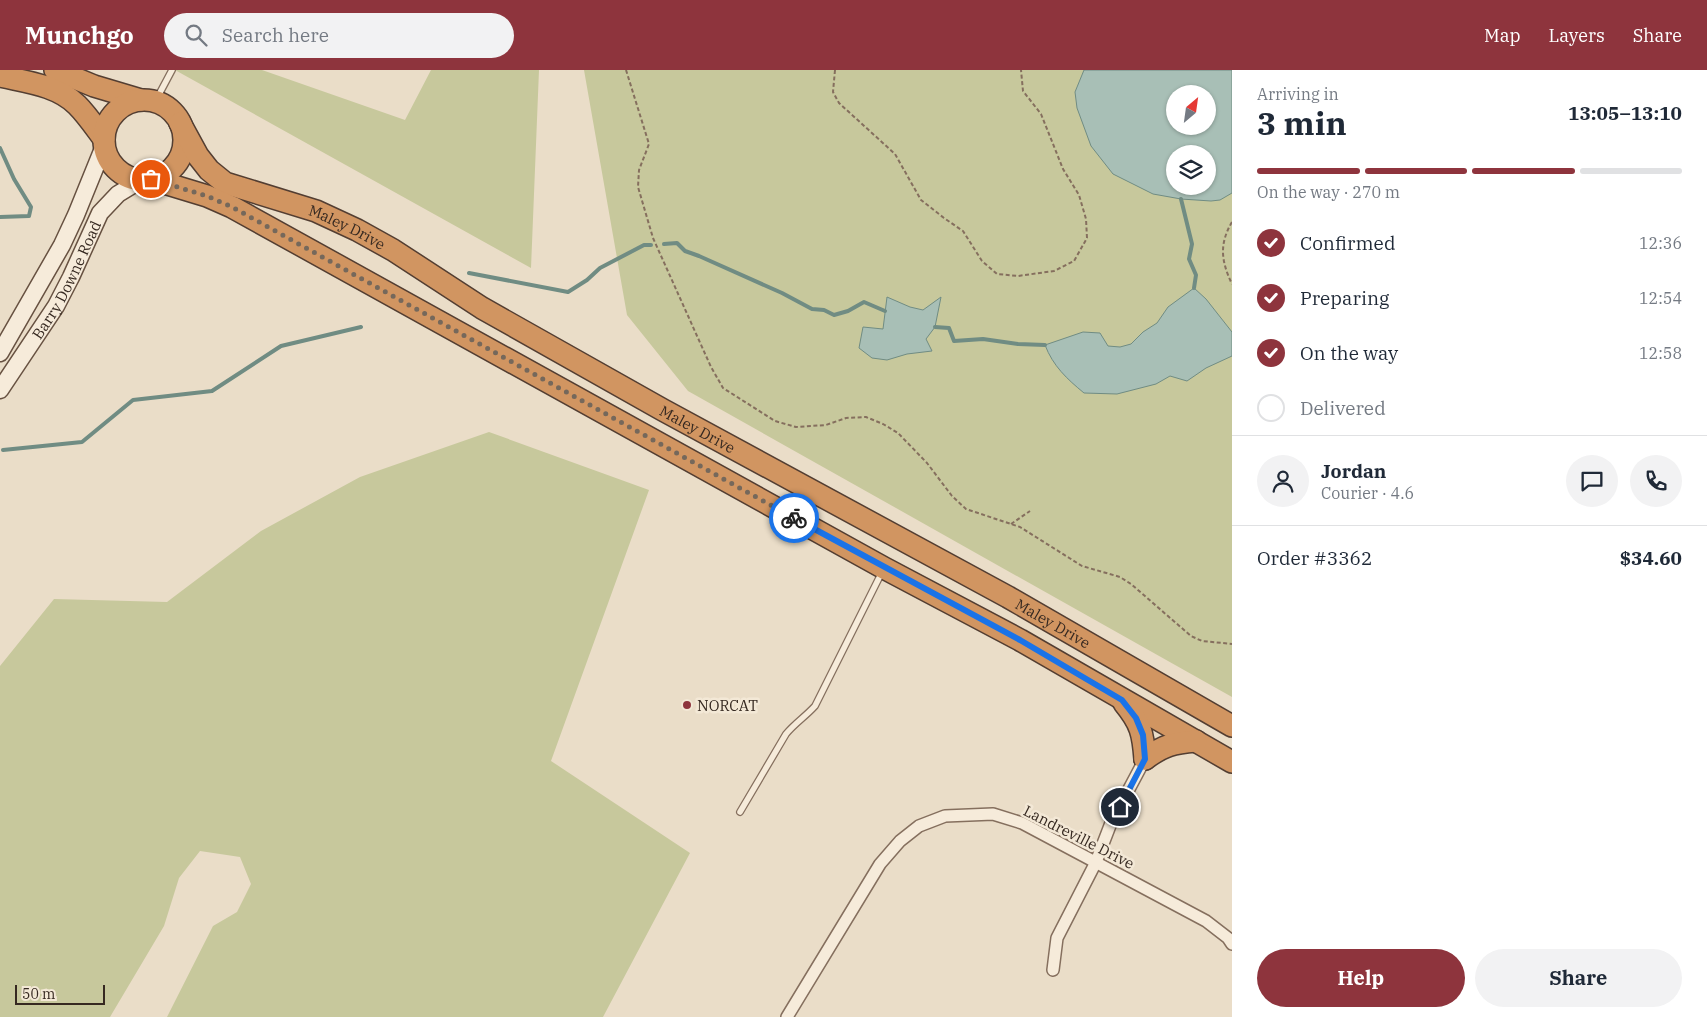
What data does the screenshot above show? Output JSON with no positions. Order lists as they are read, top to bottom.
{
  "streets": {
    "highway": ["Maley Drive"],
    "main road": ["Barry Downe Road"],
    "street": ["Landreville Drive"]
  },
  "crossings": [
    ["Maley Drive", "Barry Downe Road"]
  ],
  "places": ["NORCAT"],
  "scale_bar": "50 m",
  "north": "top right",
  "page": {
    "header": "Munchgo",
    "search": "Search here",
    "nav": ["Map", "Layers", "Share"],
    "heading": ["3 min", "Arriving in", "13:05–13:10"],
    "panel": [
      "Jordan",
      "Courier · 4.6",
      "Order #3362",
      "$34.60"
    ],
    "bar": "On the way · 270 m",
    "list": [
      ["Confirmed", "12:36"],
      ["Preparing", "12:54"],
      ["On the way", "12:58"],
      "Delivered"
    ],
    "buttons": ["Help", "Share"],
    "scale": "50 m"
  }
}
